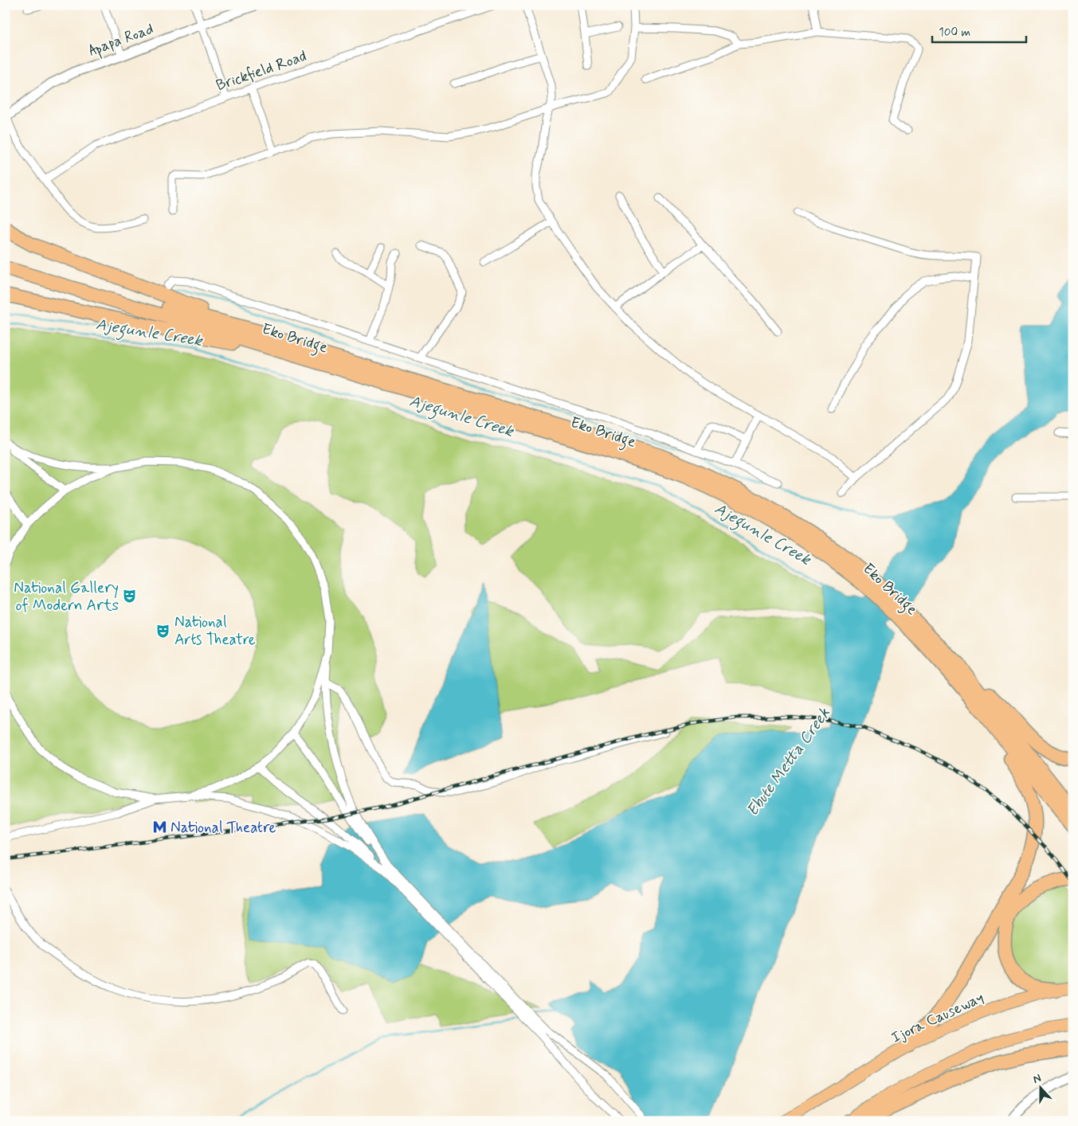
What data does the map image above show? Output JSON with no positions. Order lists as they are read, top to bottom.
{
  "streets": {
    "highway": ["Eko Bridge"],
    "main road": ["Ijora Causeway"],
    "street": ["Apapa Road", "Brickfield Road"]
  },
  "water": ["Ajegunle Creek", "Ebute Metta Creek"],
  "places": {
    "theatre": ["National Gallery of Modern Arts", "National Arts Theatre"],
    "metro station": ["National Theatre"]
  },
  "scale_bar": "100 m",
  "north": "top"
}
